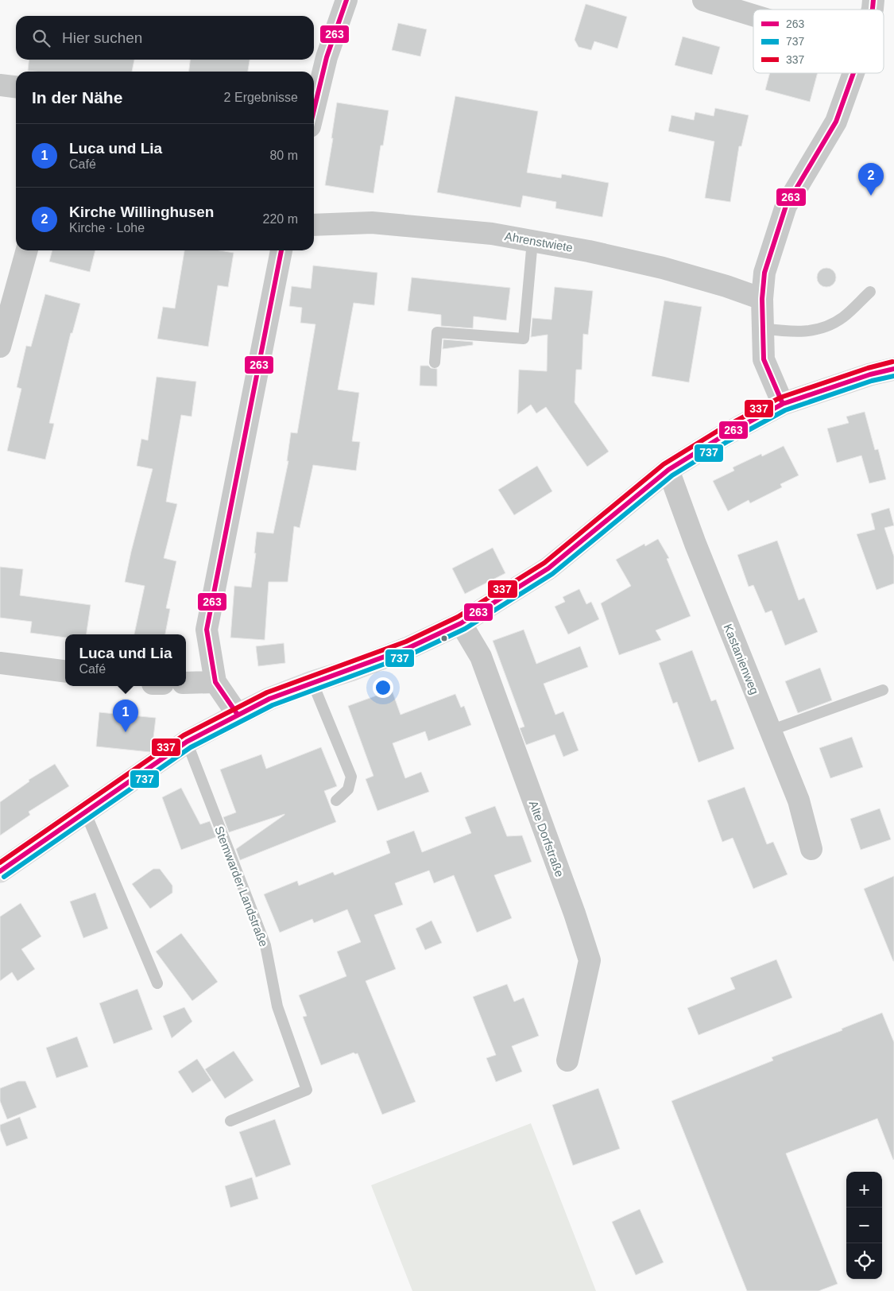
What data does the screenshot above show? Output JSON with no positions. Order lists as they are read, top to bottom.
{
  "streets": {
    "street": ["Ahrenstwiete", "Kastanienweg", "Alte Dorfstraße"],
    "lane": ["Stemwarder Landstraße"]
  },
  "lines": ["transit line 263", "transit line 337", "transit line 737"],
  "legend": ["263", "737", "337"],
  "page": {
    "search": "Hier suchen",
    "heading": ["In der Nähe", "2 Ergebnisse"],
    "list": [
      {
        "mark": "1",
        "name": "Luca und Lia",
        "note": "Café",
        "value": "80 m"
      },
      {
        "mark": "2",
        "name": "Kirche Willinghusen",
        "note": "Kirche · Lohe",
        "value": "220 m"
      }
    ],
    "pins": ["2", "1"],
    "popup": ["Luca und Lia", "Café"],
    "map_buttons": ["+", "−"]
  }
}
